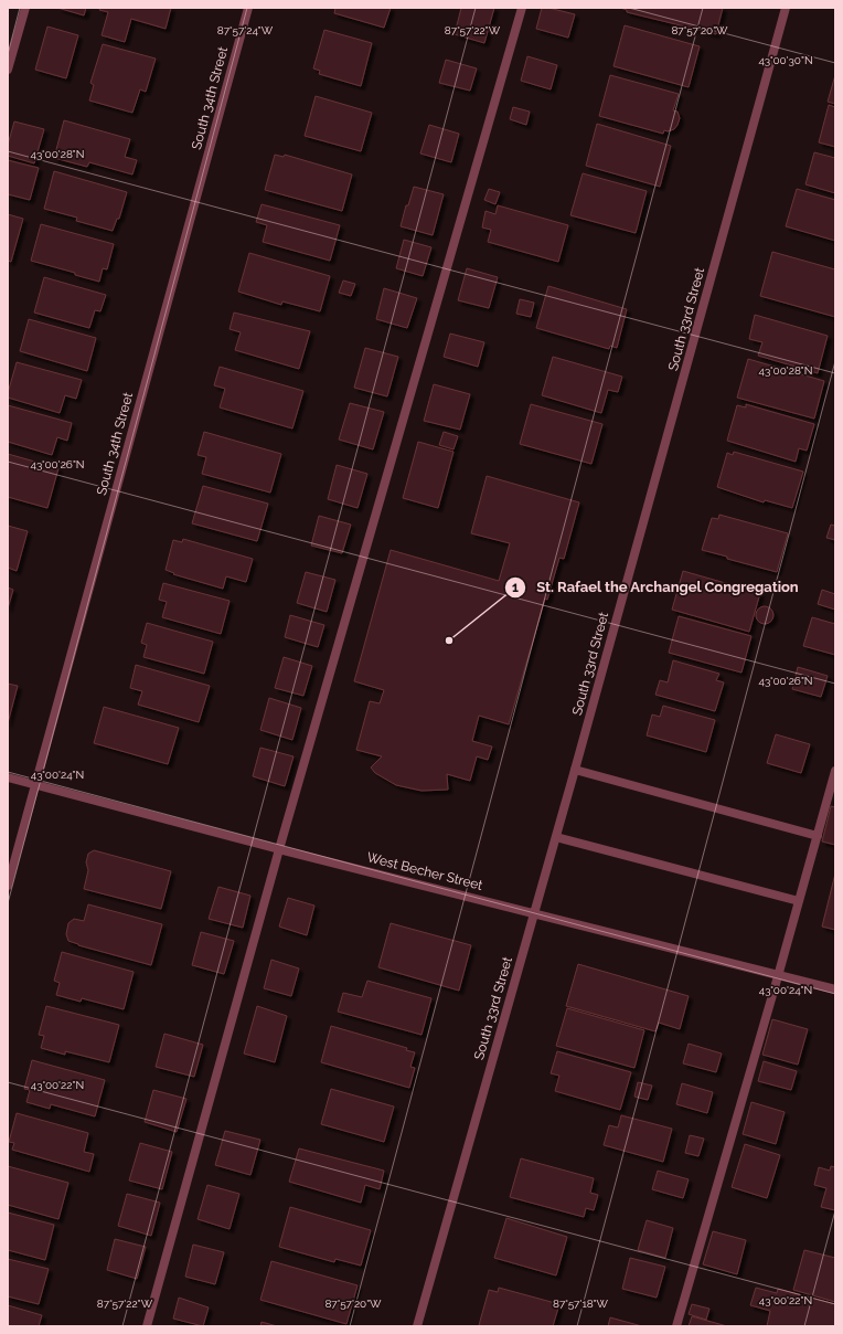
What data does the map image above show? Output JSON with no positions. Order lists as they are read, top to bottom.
{
  "streets": {
    "street": ["South 34th Street", "South 33rd Street", "West Becher Street"]
  },
  "crossings": [
    ["South 34th Street", "West Becher Street"],
    ["South 33rd Street", "West Becher Street"]
  ],
  "places": ["St. Rafael the Archangel Congregation"],
  "coordinates": [
    "87°57'24\"W",
    "87°57'22\"W",
    "87°57'20\"W",
    "43°00'30\"N",
    "43°00'28\"N",
    "43°00'26\"N",
    "43°00'24\"N",
    "43°00'22\"N",
    "87°57'18\"W"
  ]
}
